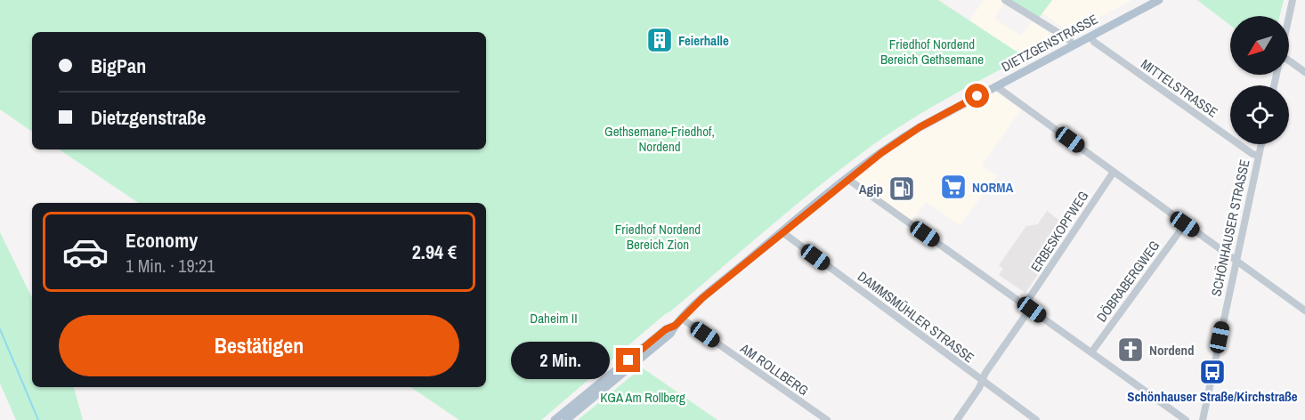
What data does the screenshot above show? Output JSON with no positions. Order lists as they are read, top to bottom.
{
  "streets": {
    "main road": ["DIETZGENSTRASSE"],
    "street": [
      "MITTELSTRASSE",
      "SCHÖNHAUSER STRASSE",
      "ERBESKOPFWEG",
      "DÖBRABERGWEG",
      "DAMMSMÜHLER STRASSE",
      "AM ROLLBERG"
    ]
  },
  "crossings": [
    ["DIETZGENSTRASSE", "MITTELSTRASSE"],
    ["DIETZGENSTRASSE", "DAMMSMÜHLER STRASSE"],
    ["DIETZGENSTRASSE", "AM ROLLBERG"],
    ["MITTELSTRASSE", "SCHÖNHAUSER STRASSE"],
    ["ERBESKOPFWEG", "DAMMSMÜHLER STRASSE"]
  ],
  "parks": [
    "Friedhof Nordend Bereich Gethsemane",
    "Gethsemane-Friedhof, Nordend",
    "Friedhof Nordend Bereich Zion",
    "Daheim II",
    "KGA Am Rollberg"
  ],
  "places": {
    "building": ["Feierhalle"],
    "supermarket": ["NORMA"],
    "fuel station": ["Agip"],
    "church": ["Nordend"],
    "bus stop": ["Schönhauser Straße/Kirchstraße"]
  },
  "north": "bottom left",
  "page": {
    "banner": ["BigPan", "Dietzgenstraße"],
    "list": [
      {
        "name": "Economy",
        "note": "1 Min. · 19:21",
        "value": "2.94 €"
      }
    ],
    "buttons": "Bestätigen",
    "bubble": "2 Min."
  }
}
